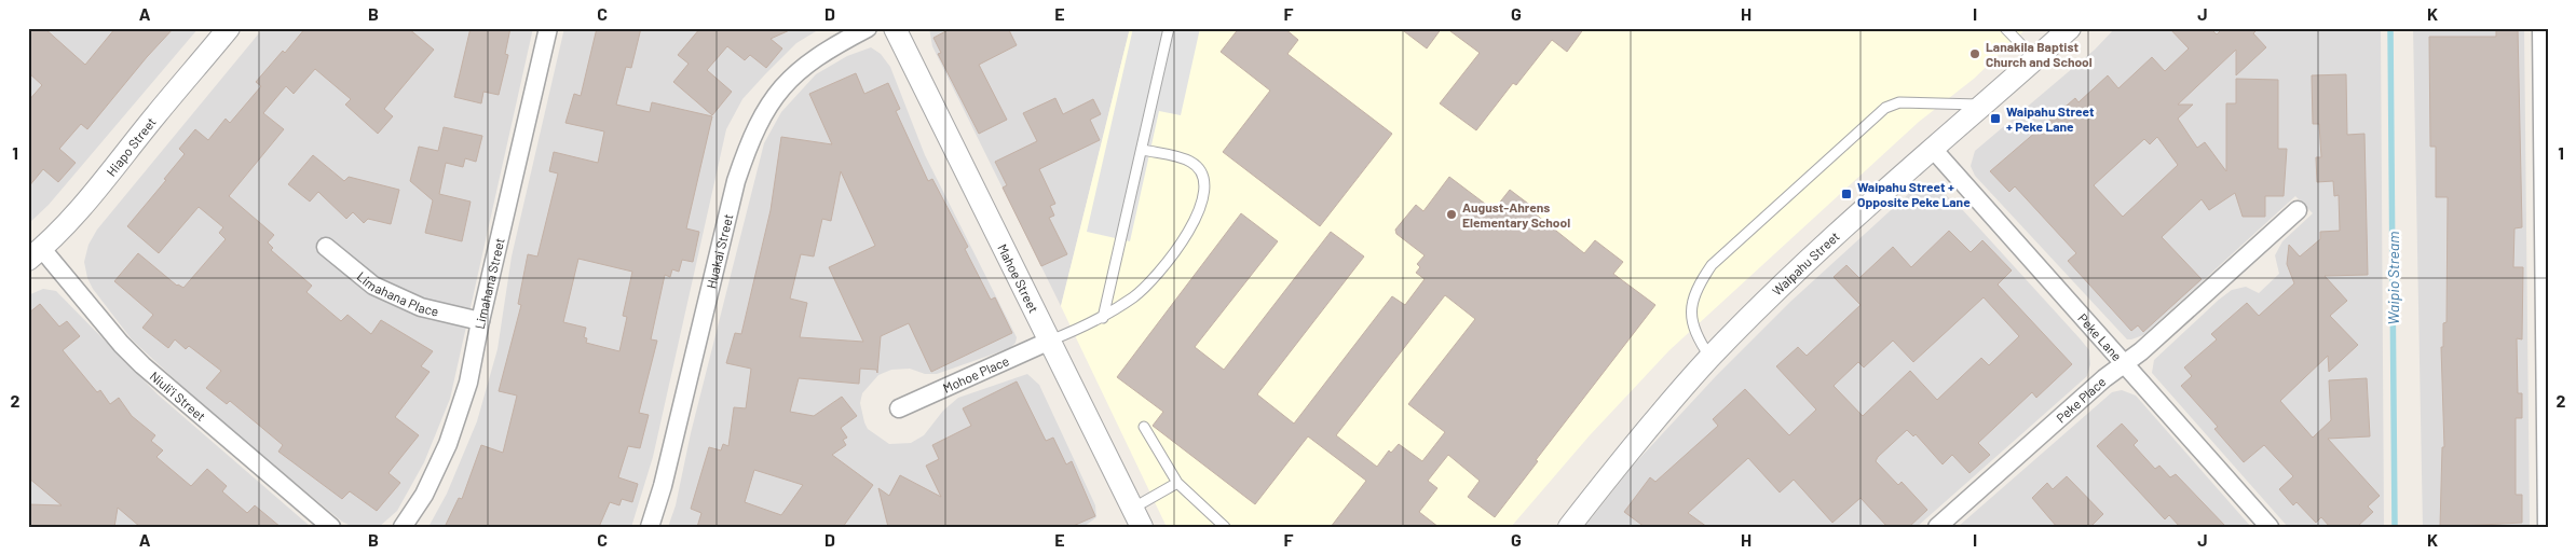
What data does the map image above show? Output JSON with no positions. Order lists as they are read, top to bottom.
{
  "streets": {
    "street": [
      "Hiapo Street",
      "Huakai Street",
      "Waipahu Street",
      "Mahoe Street",
      "Limahana Street",
      "Limahana Place",
      "Peke Lane",
      "Mohoe Place",
      "Niuli'i Street",
      "Peke Place"
    ]
  },
  "crossings": [
    ["Hiapo Street", "Niuli'i Street"],
    ["Waipahu Street", "Peke Lane"],
    ["Mahoe Street", "Mohoe Place"],
    ["Limahana Street", "Limahana Place"],
    ["Peke Lane", "Peke Place"]
  ],
  "water": ["Waipio Stream"],
  "places": {
    "other": ["Lanakila Baptist Church and School", "August-Ahrens Elementary School"],
    "transit": ["Waipahu Street + Peke Lane", "Waipahu Street + Opposite Peke Lane"]
  },
  "grid": {
    "columns": [
      "A",
      "B",
      "C",
      "D",
      "E",
      "F",
      "G",
      "H",
      "I",
      "J",
      "K"
    ],
    "rows": ["1", "2"]
  }
}
